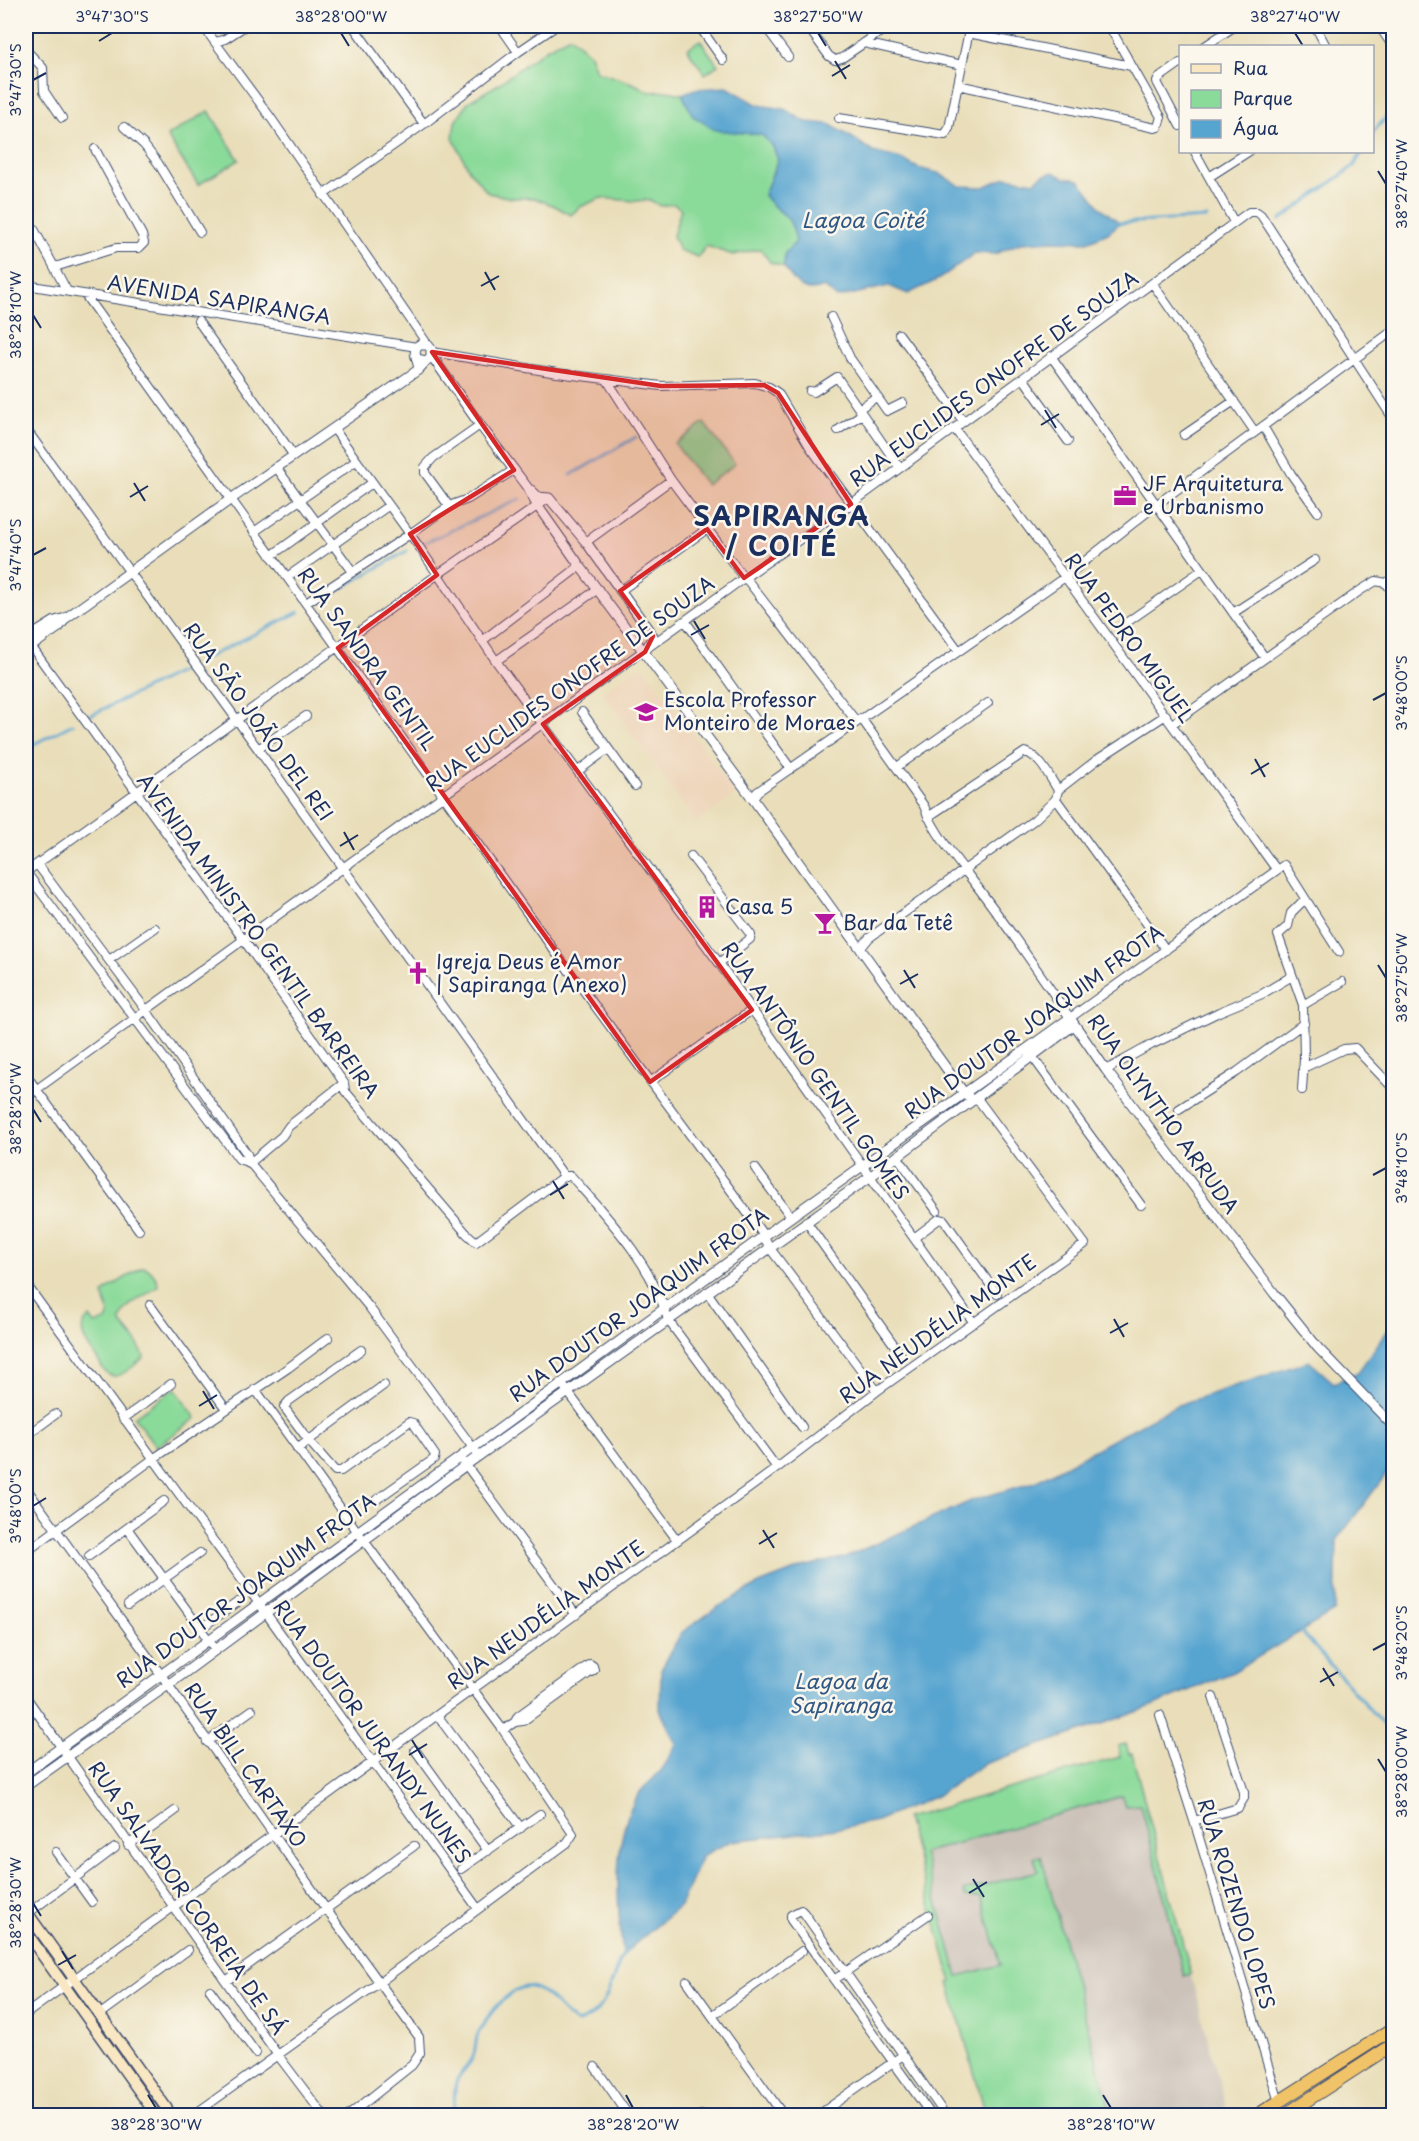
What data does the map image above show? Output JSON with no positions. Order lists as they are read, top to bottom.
{
  "streets": {
    "street": [
      "AVENIDA SAPIRANGA",
      "RUA EUCLIDES ONOFRE DE SOUZA",
      "RUA PEDRO MIGUEL",
      "RUA SANDRA GENTIL",
      "RUA SÃO JOÃO DEL REI",
      "AVENIDA MINISTRO GENTIL BARREIRA",
      "RUA DOUTOR JOAQUIM FROTA",
      "RUA ANTÔNIO GENTIL GOMES",
      "RUA OLYNTHO ARRUDA",
      "RUA NEUDÉLIA MONTE",
      "RUA DOUTOR JURANDY NUNES",
      "RUA BILL CARTAXO",
      "RUA SALVADOR CORREIA DE SÁ",
      "RUA ROZENDO LOPES"
    ]
  },
  "crossings": [
    ["AVENIDA SAPIRANGA", "RUA EUCLIDES ONOFRE DE SOUZA"],
    ["AVENIDA SAPIRANGA", "RUA SANDRA GENTIL"],
    ["AVENIDA SAPIRANGA", "RUA OLYNTHO ARRUDA"],
    ["RUA EUCLIDES ONOFRE DE SOUZA", "RUA PEDRO MIGUEL"],
    ["RUA EUCLIDES ONOFRE DE SOUZA", "RUA SANDRA GENTIL"],
    ["RUA EUCLIDES ONOFRE DE SOUZA", "RUA SÃO JOÃO DEL REI"],
    ["RUA EUCLIDES ONOFRE DE SOUZA", "AVENIDA MINISTRO GENTIL BARREIRA"],
    ["RUA EUCLIDES ONOFRE DE SOUZA", "RUA ANTÔNIO GENTIL GOMES"],
    ["RUA EUCLIDES ONOFRE DE SOUZA", "RUA OLYNTHO ARRUDA"],
    ["RUA PEDRO MIGUEL", "RUA DOUTOR JOAQUIM FROTA"],
    ["RUA SANDRA GENTIL", "RUA DOUTOR JOAQUIM FROTA"],
    ["RUA SANDRA GENTIL", "RUA NEUDÉLIA MONTE"],
    ["RUA SÃO JOÃO DEL REI", "AVENIDA MINISTRO GENTIL BARREIRA"],
    ["RUA SÃO JOÃO DEL REI", "RUA DOUTOR JOAQUIM FROTA"],
    ["RUA SÃO JOÃO DEL REI", "RUA NEUDÉLIA MONTE"],
    ["RUA DOUTOR JOAQUIM FROTA", "RUA ANTÔNIO GENTIL GOMES"],
    ["RUA DOUTOR JOAQUIM FROTA", "RUA OLYNTHO ARRUDA"],
    ["RUA DOUTOR JOAQUIM FROTA", "RUA NEUDÉLIA MONTE"],
    ["RUA DOUTOR JOAQUIM FROTA", "RUA DOUTOR JURANDY NUNES"],
    ["RUA DOUTOR JOAQUIM FROTA", "RUA BILL CARTAXO"],
    ["RUA DOUTOR JOAQUIM FROTA", "RUA SALVADOR CORREIA DE SÁ"],
    ["RUA ANTÔNIO GENTIL GOMES", "RUA NEUDÉLIA MONTE"],
    ["RUA NEUDÉLIA MONTE", "RUA DOUTOR JURANDY NUNES"],
    ["RUA NEUDÉLIA MONTE", "RUA BILL CARTAXO"],
    ["RUA NEUDÉLIA MONTE", "RUA SALVADOR CORREIA DE SÁ"]
  ],
  "districts": ["SAPIRANGA / COITÉ"],
  "water": ["Lagoa Coité", "Lagoa da Sapiranga"],
  "places": {
    "office": ["JF Arquitetura e Urbanismo"],
    "school or university": ["Escola Professor Monteiro de Moraes"],
    "building": ["Casa 5"],
    "bar": ["Bar da Tetê"],
    "church": ["Igreja Deus é Amor | Sapiranga (Anexo)"]
  },
  "legend": ["Rua", "Parque", "Água"],
  "coordinates": [
    "3°47'30\"S",
    "38°28'00\"W",
    "38°27'50\"W",
    "38°27'40\"W",
    "38°28'10\"W",
    "3°47'40\"S",
    "3°48'00\"S",
    "38°28'20\"W",
    "3°48'10\"S",
    "3°48'20\"S",
    "38°28'30\"W"
  ]
}
